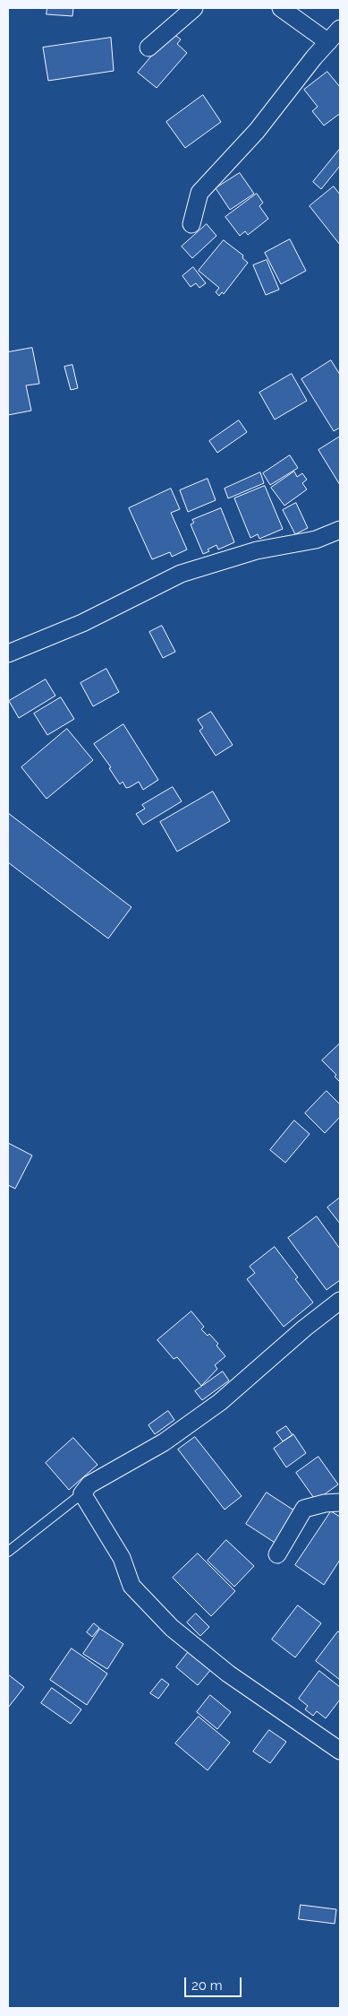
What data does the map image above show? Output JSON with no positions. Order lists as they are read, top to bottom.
{
  "scale_bar": "20 m"
}
